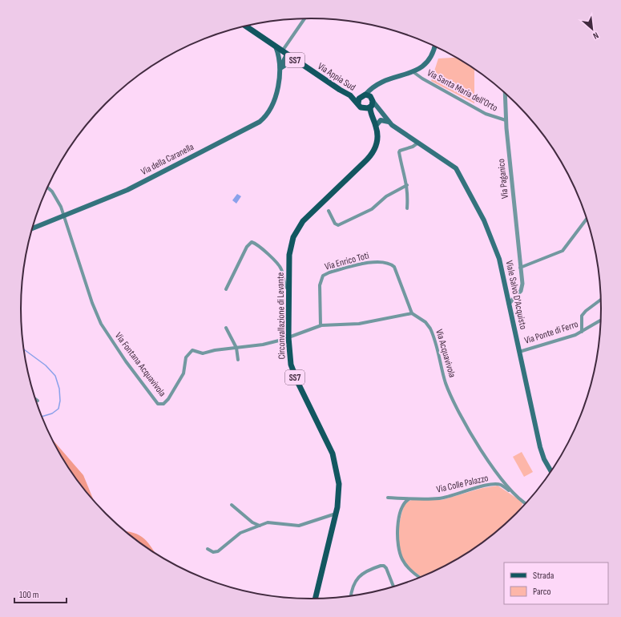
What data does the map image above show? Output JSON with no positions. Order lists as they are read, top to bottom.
{
  "streets": {
    "main road": [
      "SS7",
      "Via Appia Sud",
      "Via della Caranella",
      "Viale Salvo D'Acquisto",
      "Circonvallazione di Levante"
    ],
    "street": [
      "Via Santa Maria dell'Orto",
      "Via Paganico",
      "Via Enrico Toti",
      "Via Ponte di Ferro",
      "Via Acquavivola",
      "Via Fontana Acquavivola",
      "Via Colle Palazzo"
    ]
  },
  "crossings": [
    ["SS7", "Via Appia Sud"],
    ["SS7", "Viale Salvo D'Acquisto"],
    ["SS7", "Circonvallazione di Levante"],
    ["Via Appia Sud", "Via della Caranella"],
    ["Via Santa Maria dell'Orto", "Via Paganico"],
    ["Via della Caranella", "Via Fontana Acquavivola"],
    ["Via Paganico", "Viale Salvo D'Acquisto"],
    ["Via Enrico Toti", "Via Acquavivola"],
    ["Viale Salvo D'Acquisto", "Via Ponte di Ferro"],
    ["Circonvallazione di Levante", "Via Fontana Acquavivola"],
    ["Via Acquavivola", "Via Colle Palazzo"]
  ],
  "legend": ["Strada", "Parco"],
  "scale_bar": "100 m",
  "north": "bottom right"
}
